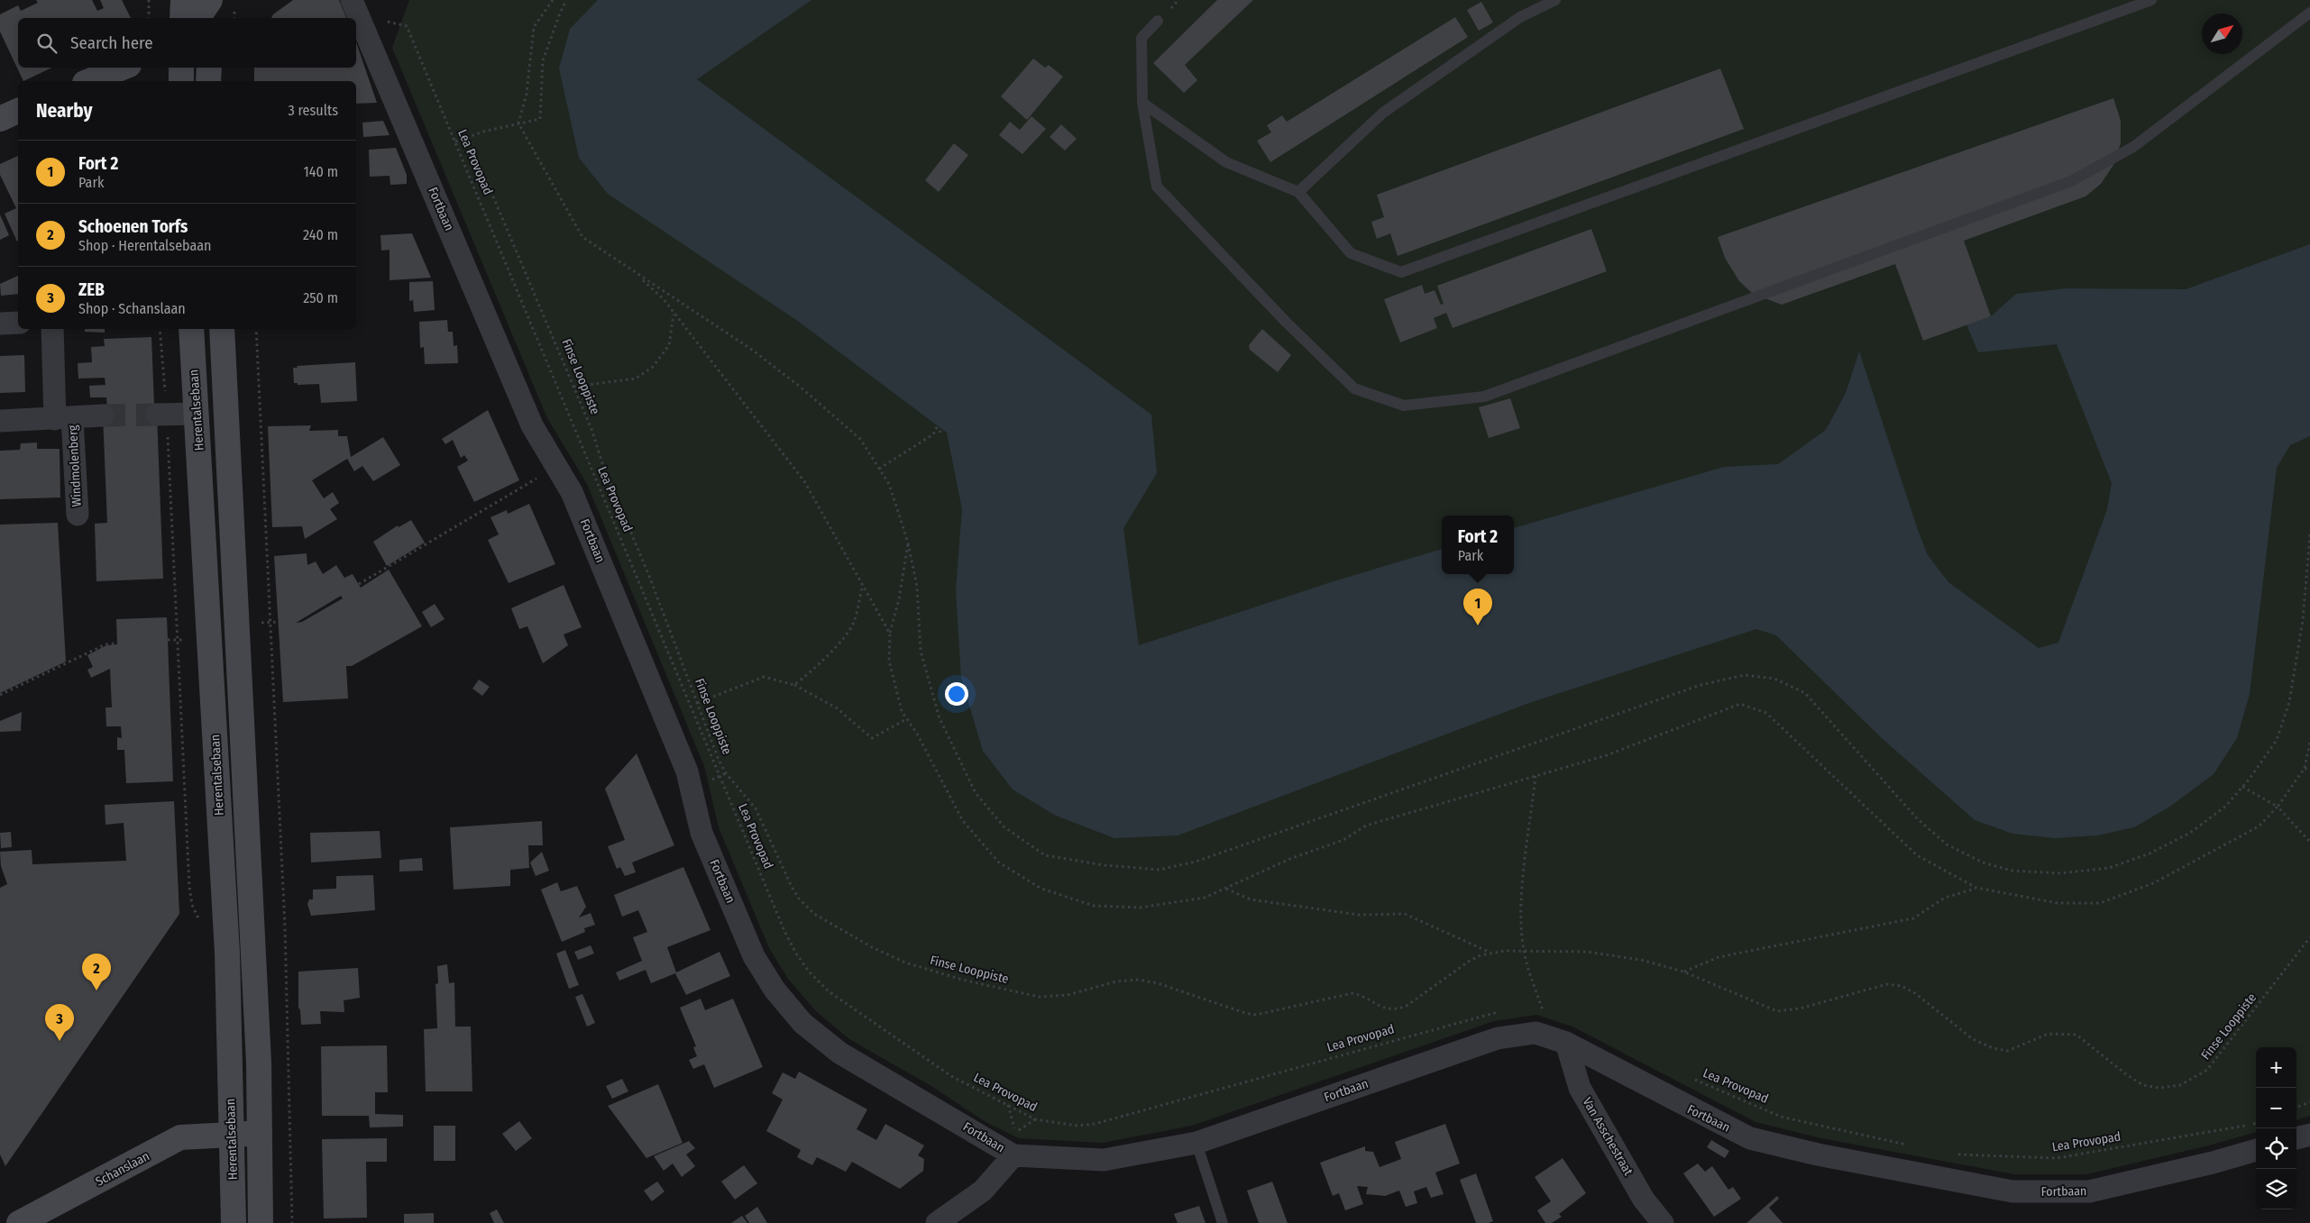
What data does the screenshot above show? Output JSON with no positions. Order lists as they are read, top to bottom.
{
  "streets": {
    "main road": ["Herentalsebaan", "Schanslaan"],
    "street": ["Fortbaan", "Windmolenberg", "Van Asschestraat"],
    "path": ["Lea Provopad", "Finse Looppiste"]
  },
  "crossings": [
    ["Lea Provopad", "Fortbaan"],
    ["Fortbaan", "Van Asschestraat"],
    ["Herentalsebaan", "Schanslaan"]
  ],
  "north": "top right",
  "page": {
    "search": "Search here",
    "heading": ["Nearby", "3 results"],
    "list": [
      {
        "mark": "1",
        "name": "Fort 2",
        "note": "Park",
        "value": "140 m"
      },
      {
        "mark": "2",
        "name": "Schoenen Torfs",
        "note": "Shop · Herentalsebaan",
        "value": "240 m"
      },
      {
        "mark": "3",
        "name": "ZEB",
        "note": "Shop · Schanslaan",
        "value": "250 m"
      }
    ],
    "popup": ["Fort 2", "Park"],
    "pins": ["1", "2", "3"],
    "map_buttons": ["+", "−"]
  }
}
